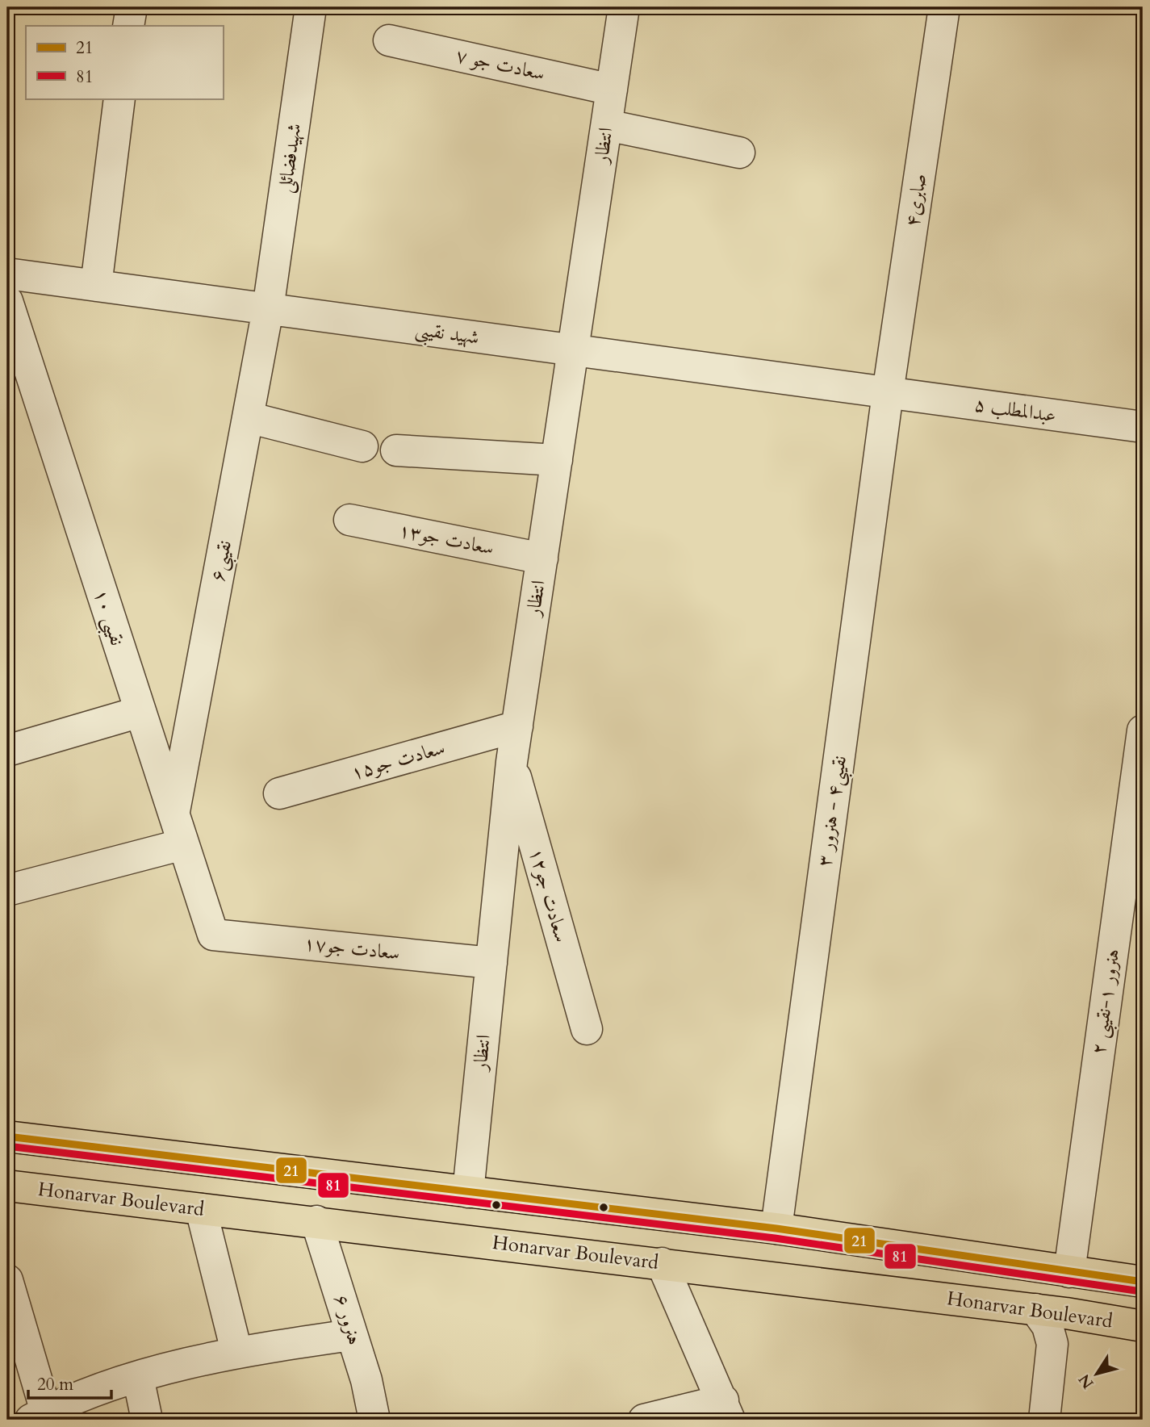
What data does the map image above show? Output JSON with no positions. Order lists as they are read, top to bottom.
{
  "streets": {
    "main road": ["Honarvar Boulevard"],
    "street": [
      "سعادت جو ۷",
      "انتظار",
      "شهیدفضائلی",
      "صابری۴",
      "شهید نقیبی",
      "عبدالمطلب ۵",
      "سعادت جو۱۳",
      "نقیبی۶",
      "نقیبی ۱۰",
      "سعادت جو۱۵",
      "نقیبی۴ - هنرور ۳",
      "سعادت جو۱۲",
      "سعادت جو۱۷",
      "هنرور ۱-نقیبی ۲",
      "هنرور ۶"
    ]
  },
  "crossings": [
    ["سعادت جو ۷", "انتظار"],
    ["انتظار", "شهید نقیبی"],
    ["انتظار", "سعادت جو۱۳"],
    ["انتظار", "سعادت جو۱۵"],
    ["انتظار", "سعادت جو۱۲"],
    ["انتظار", "سعادت جو۱۷"],
    ["شهیدفضائلی", "شهید نقیبی"],
    ["شهیدفضائلی", "نقیبی۶"],
    ["صابری۴", "شهید نقیبی"],
    ["صابری۴", "عبدالمطلب ۵"],
    ["صابری۴", "نقیبی۴ - هنرور ۳"],
    ["شهید نقیبی", "عبدالمطلب ۵"],
    ["شهید نقیبی", "نقیبی۶"],
    ["شهید نقیبی", "نقیبی۴ - هنرور ۳"],
    ["عبدالمطلب ۵", "نقیبی۴ - هنرور ۳"],
    ["نقیبی۶", "نقیبی ۱۰"],
    ["نقیبی ۱۰", "سعادت جو۱۷"],
    ["Honarvar Boulevard", "هنرور ۶"]
  ],
  "lines": ["transit line 21", "transit line 81"],
  "legend": ["21", "81"],
  "scale_bar": "20 m",
  "north": "bottom left"
}
